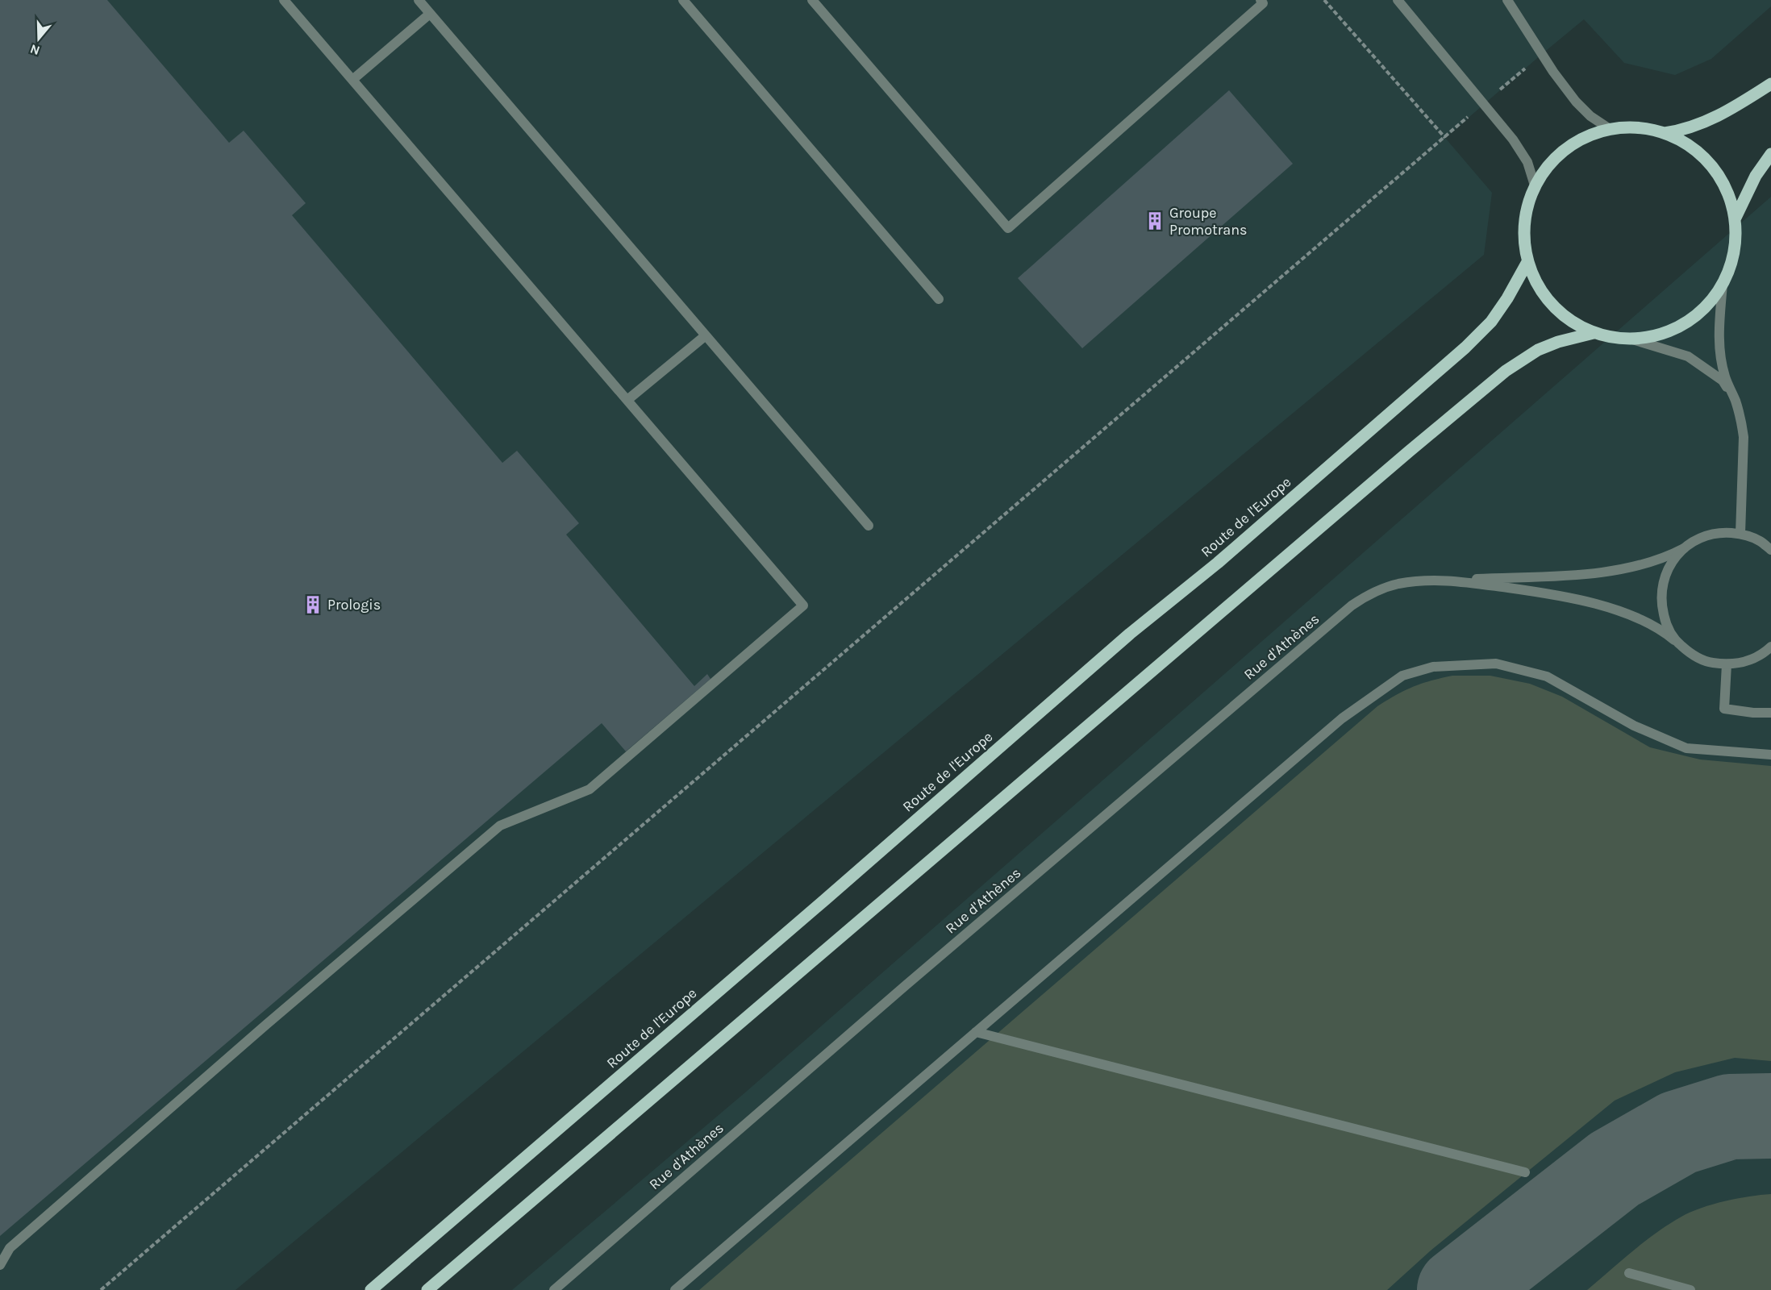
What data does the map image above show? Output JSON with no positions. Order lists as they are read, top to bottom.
{
  "streets": {
    "main road": ["Route de l'Europe"],
    "street": ["Rue d'Athènes"]
  },
  "places": {
    "building": ["Groupe Promotrans", "Prologis"]
  },
  "north": "bottom"
}
